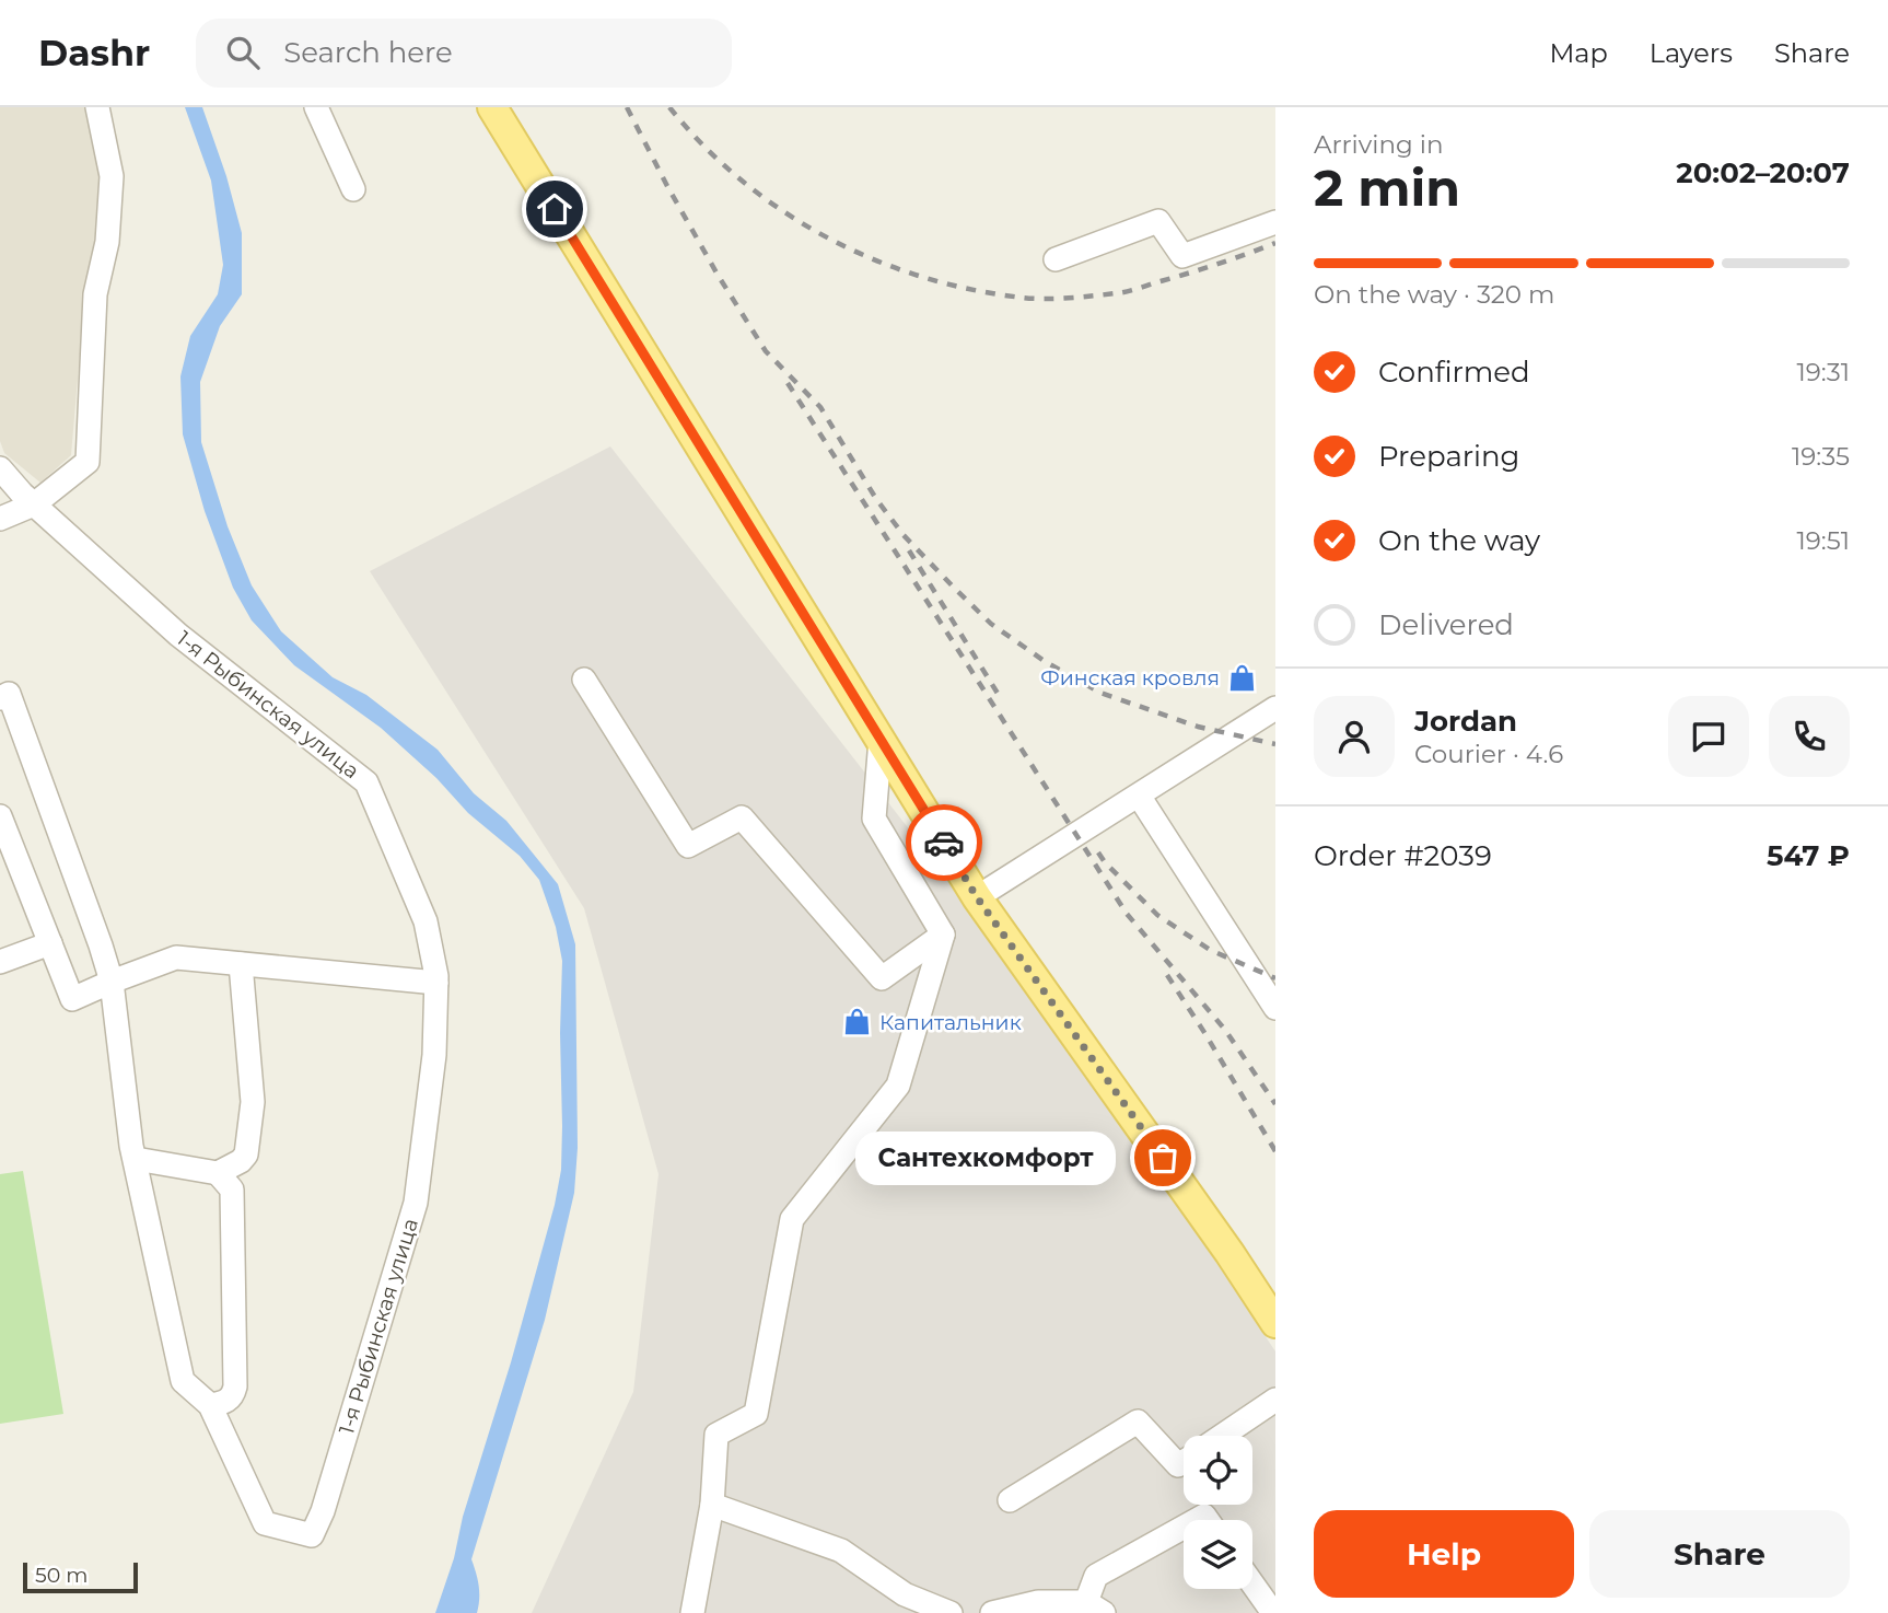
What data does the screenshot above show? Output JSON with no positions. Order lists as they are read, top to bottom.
{
  "streets": {
    "street": ["1-я Рыбинская улица"]
  },
  "places": {
    "shop": ["Финская кровля", "Капитальник"],
    "other": ["Сантехкомфорт"]
  },
  "scale_bar": "50 m",
  "page": {
    "header": "Dashr",
    "search": "Search here",
    "nav": ["Map", "Layers", "Share"],
    "heading": ["2 min", "Arriving in", "20:02–20:07"],
    "panel": [
      "Jordan",
      "Courier · 4.6",
      "Order #2039",
      "547 ₽"
    ],
    "bar": "On the way · 320 m",
    "list": [
      ["Confirmed", "19:31"],
      ["Preparing", "19:35"],
      ["On the way", "19:51"],
      "Delivered"
    ],
    "bubble": "Сантехкомфорт",
    "buttons": ["Help", "Share"],
    "scale": "50 m"
  }
}
